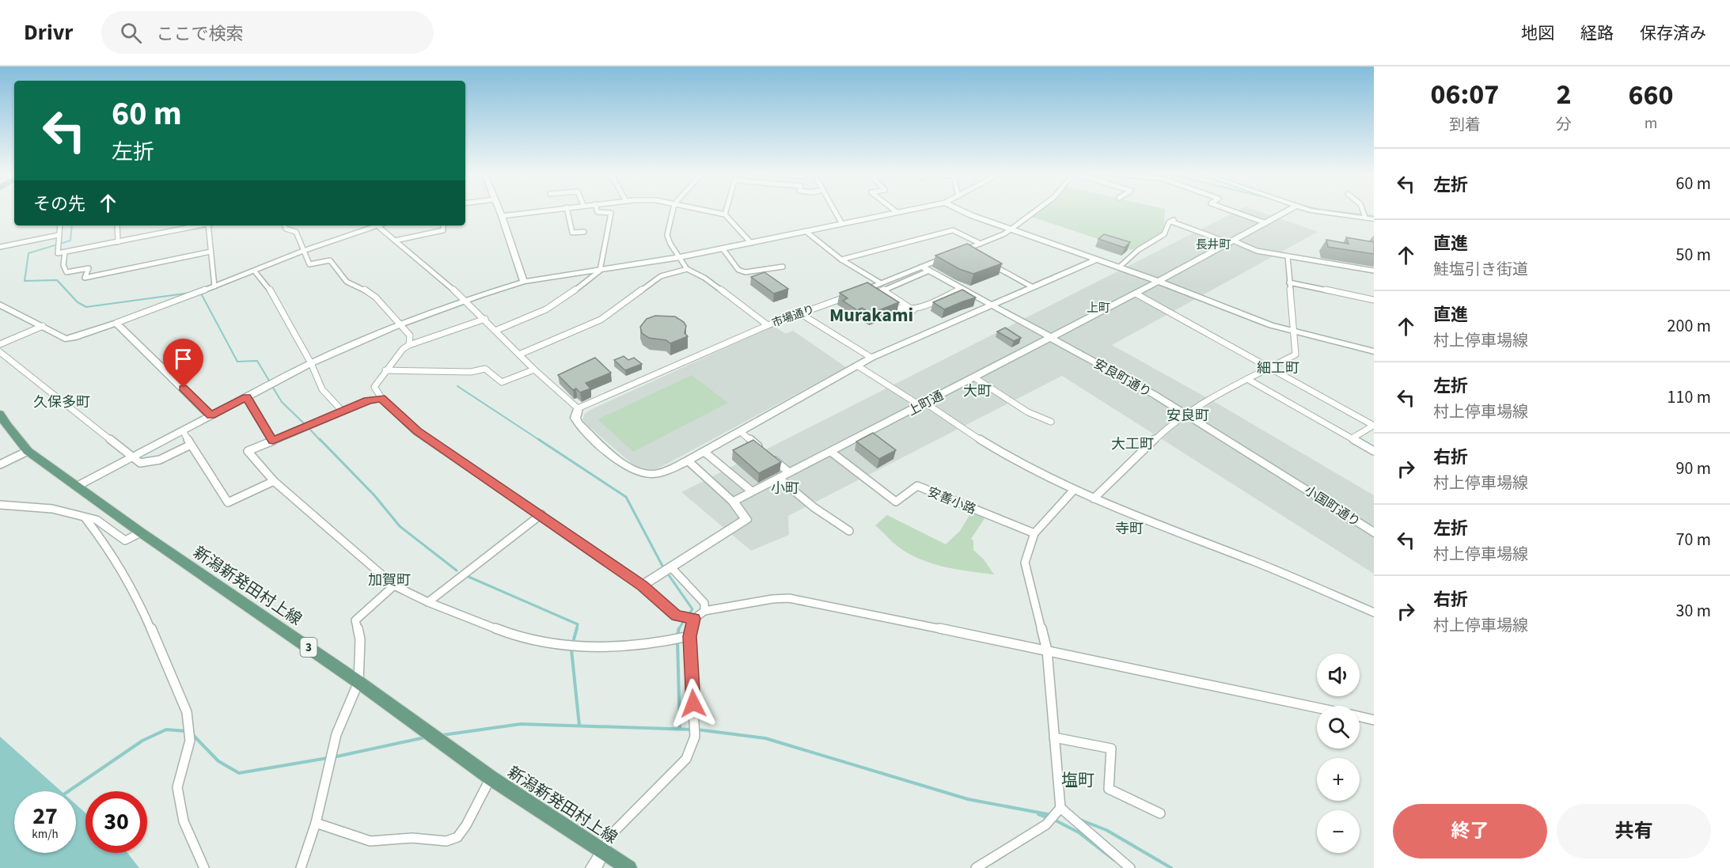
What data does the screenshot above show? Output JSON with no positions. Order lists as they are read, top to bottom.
{
  "streets": {
    "main road": ["新潟新発田村上線", "3"],
    "street": [
      "市場通り",
      "安良町通り",
      "上町通",
      "安善小路",
      "小国町通り"
    ]
  },
  "crossings": [
    ["安良町通り", "上町通"],
    ["安良町通り", "小国町通り"],
    ["上町通", "安善小路"]
  ],
  "districts": [
    "長井町",
    "上町",
    "Murakami",
    "細工町",
    "大町",
    "久保多町",
    "安良町",
    "大工町",
    "小町",
    "寺町",
    "加賀町",
    "塩町"
  ],
  "page": {
    "header": "Drivr",
    "search": "ここで検索",
    "nav": ["地図", "経路", "保存済み"],
    "eta": [
      "06:07",
      "到着",
      "2",
      "分",
      "660",
      "m"
    ],
    "turn": ["60 m", "左折"],
    "list": [
      {
        "name": "左折",
        "value": "60 m"
      },
      {
        "name": "直進",
        "note": "鮭塩引き街道",
        "value": "50 m"
      },
      {
        "name": "直進",
        "note": "村上停車場線",
        "value": "200 m"
      },
      {
        "name": "左折",
        "note": "村上停車場線",
        "value": "110 m"
      },
      {
        "name": "右折",
        "note": "村上停車場線",
        "value": "90 m"
      },
      {
        "name": "左折",
        "note": "村上停車場線",
        "value": "70 m"
      },
      {
        "name": "右折",
        "note": "村上停車場線",
        "value": "30 m"
      }
    ],
    "then": "その先",
    "map_buttons": ["+", "−"],
    "speed": "27 km/h",
    "limit": "30",
    "buttons": ["終了", "共有"]
  }
}
